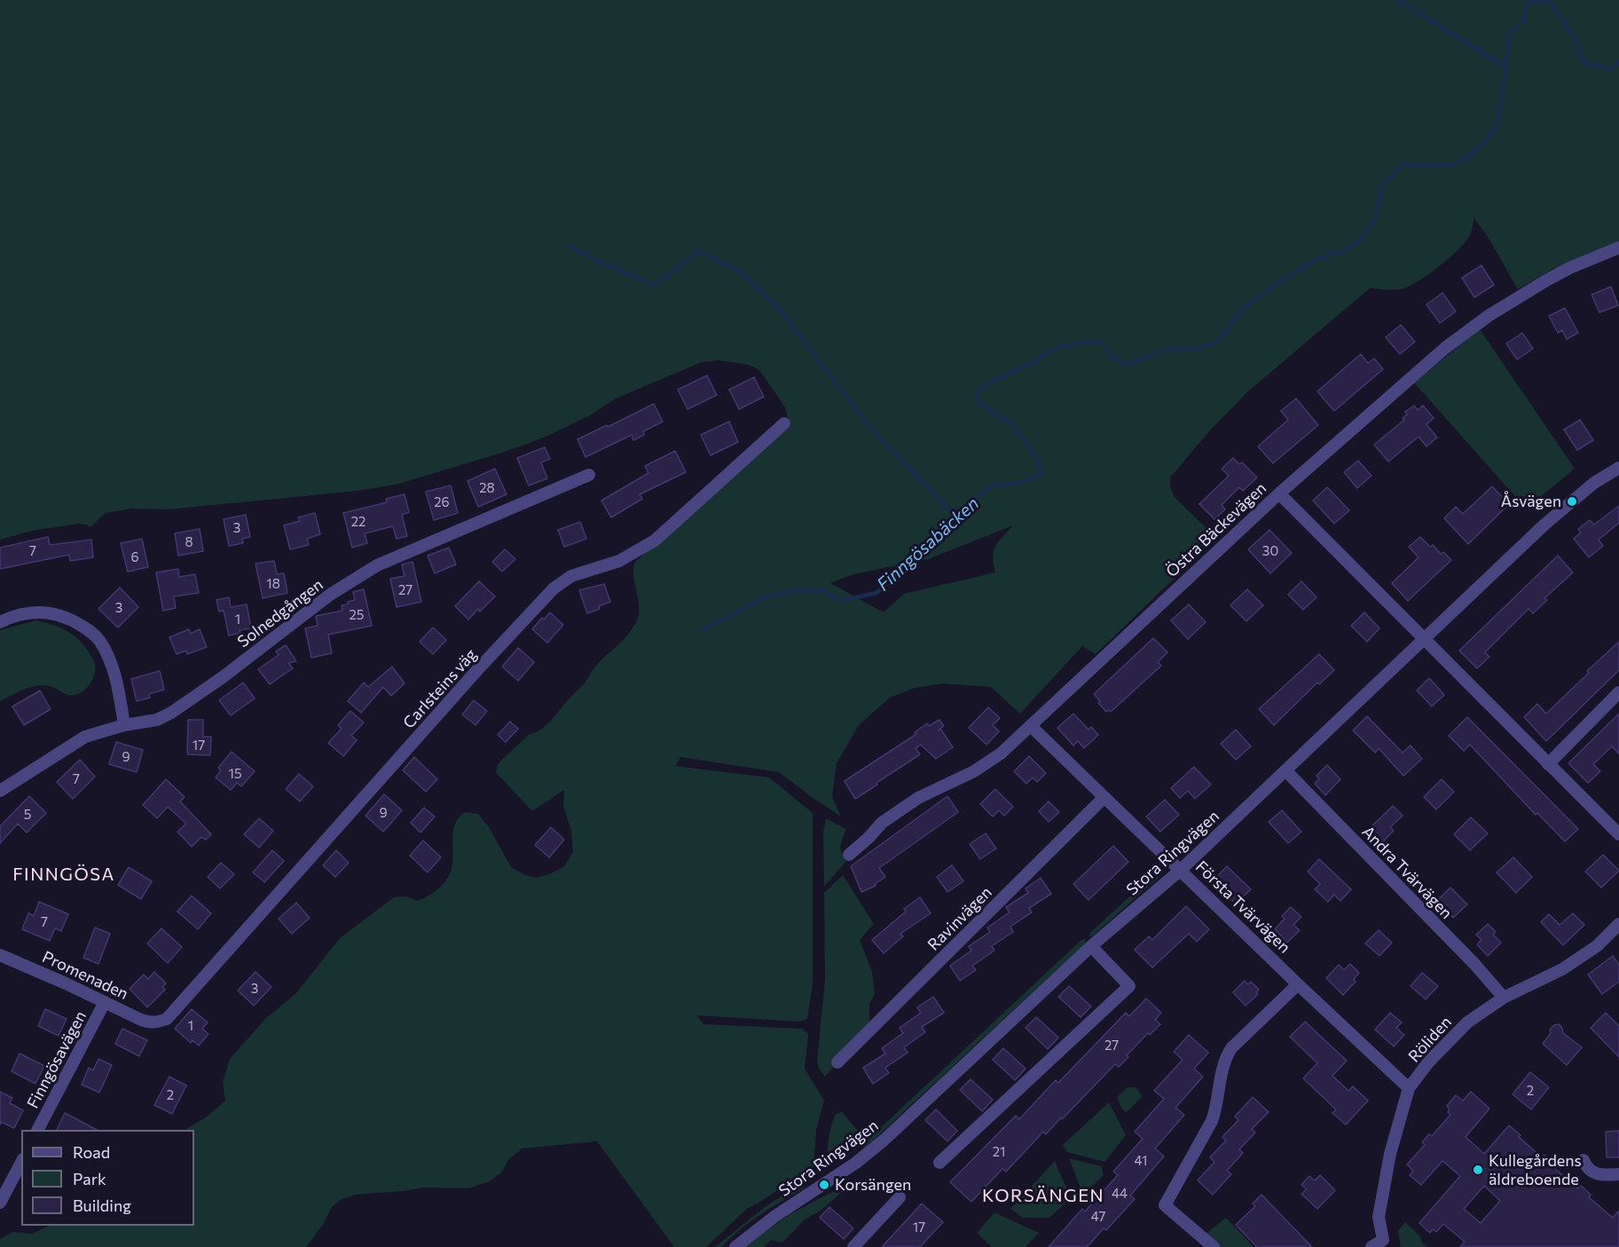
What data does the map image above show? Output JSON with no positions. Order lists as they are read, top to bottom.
{
  "streets": {
    "street": [
      "Östra Bäckevägen",
      "Solnedgången",
      "Carlsteins väg",
      "Stora Ringvägen",
      "Andra Tvärvägen",
      "Första Tvärvägen",
      "Ravinvägen",
      "Promenaden",
      "Röliden",
      "Finngösavägen"
    ]
  },
  "crossings": [
    ["Östra Bäckevägen", "Första Tvärvägen"],
    ["Carlsteins väg", "Promenaden"],
    ["Stora Ringvägen", "Andra Tvärvägen"],
    ["Stora Ringvägen", "Första Tvärvägen"],
    ["Andra Tvärvägen", "Röliden"],
    ["Första Tvärvägen", "Ravinvägen"],
    ["Första Tvärvägen", "Röliden"],
    ["Promenaden", "Finngösavägen"]
  ],
  "districts": ["FINNGÖSA", "KORSÄNGEN"],
  "water": ["Finngösabäcken"],
  "places": ["Åsvägen", "Kullegårdens äldreboende", "Korsängen"],
  "house_numbers": [
    "28",
    "26",
    "22",
    "3",
    "8",
    "7",
    "30",
    "6",
    "18",
    "27",
    "3",
    "25",
    "1",
    "17",
    "9",
    "15",
    "7",
    "9",
    "5",
    "7",
    "3",
    "1",
    "27",
    "2",
    "2",
    "21",
    "41",
    "44",
    "47",
    "17"
  ],
  "legend": ["Road", "Park", "Building"]
}
